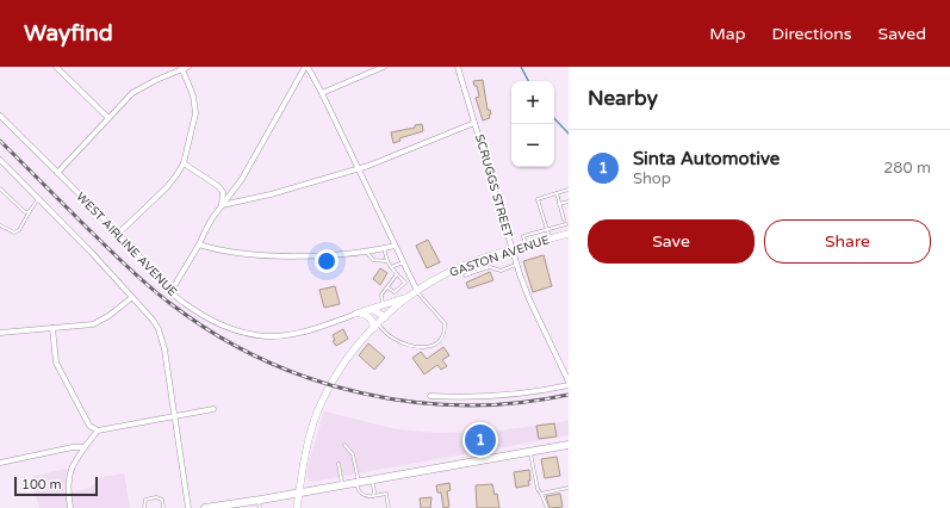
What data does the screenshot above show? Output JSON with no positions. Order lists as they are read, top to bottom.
{
  "streets": {
    "main road": ["GASTON AVENUE"],
    "street": ["SCRUGGS STREET", "WEST AIRLINE AVENUE"]
  },
  "crossings": [
    ["SCRUGGS STREET", "GASTON AVENUE"]
  ],
  "scale_bar": "100 m",
  "page": {
    "header": "Wayfind",
    "nav": ["Map", "Directions", "Saved"],
    "heading": "Nearby",
    "map_buttons": ["+", "−"],
    "list": [
      {
        "mark": "1",
        "name": "Sinta Automotive",
        "note": "Shop",
        "value": "280 m"
      }
    ],
    "buttons": ["Save", "Share"],
    "pins": "1",
    "scale": "100 m"
  }
}
